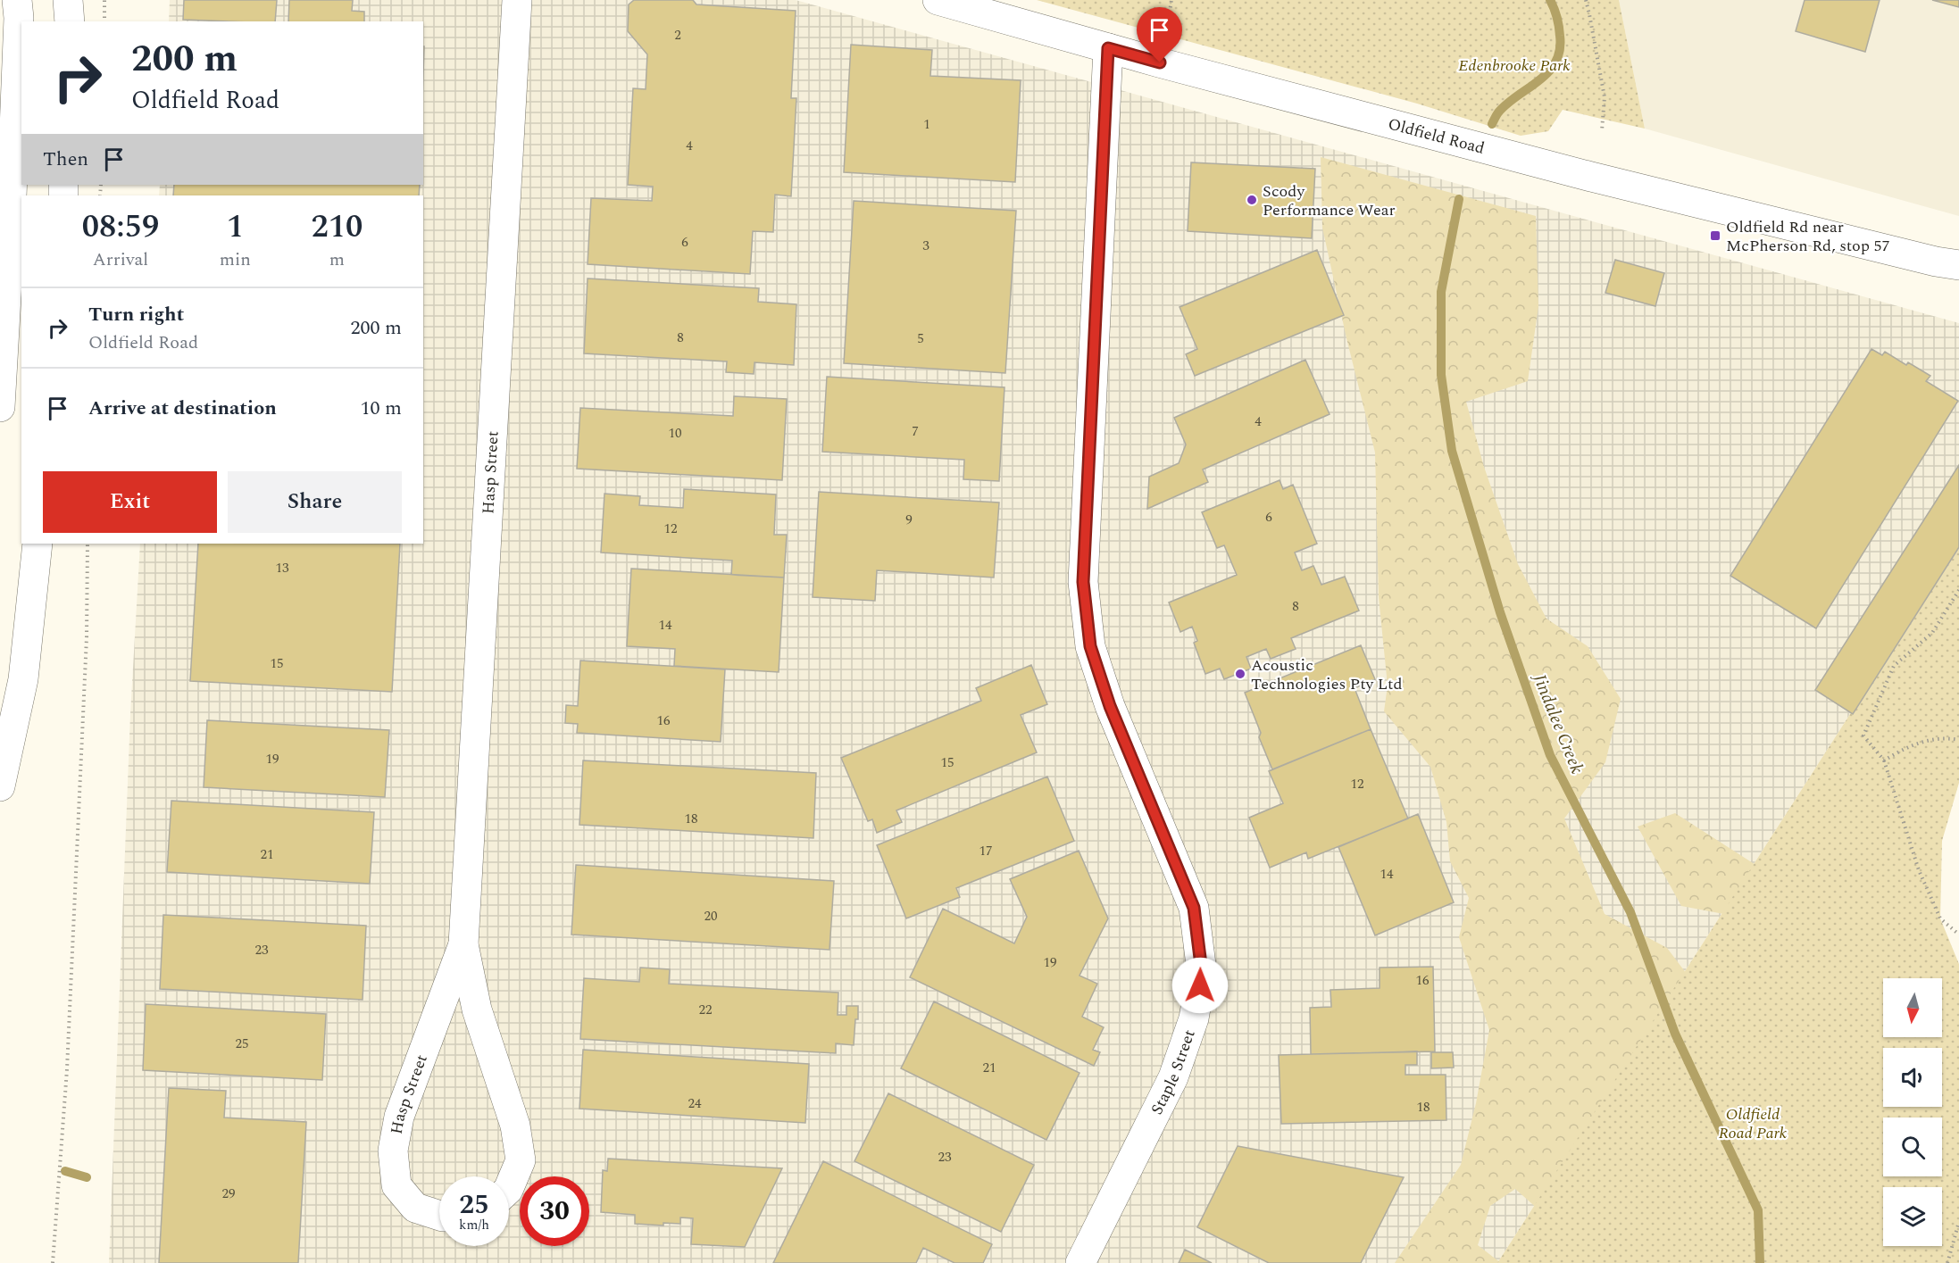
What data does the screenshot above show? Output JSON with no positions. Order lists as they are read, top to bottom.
{
  "streets": {
    "street": ["Oldfield Road", "Hasp Street", "Staple Street"]
  },
  "crossings": [
    ["Oldfield Road", "Staple Street"]
  ],
  "water": ["Jindalee Creek"],
  "parks": ["Edenbrooke Park", "Oldfield Road Park"],
  "places": {
    "other": ["Scody Performance Wear", "Acoustic Technologies Pty Ltd"],
    "transit": ["Oldfield Rd near McPherson Rd, stop 57"]
  },
  "house_numbers": [
    "2",
    "1",
    "4",
    "6",
    "3",
    "8",
    "5",
    "4",
    "7",
    "10",
    "6",
    "9",
    "12",
    "13",
    "8",
    "14",
    "15",
    "16",
    "19",
    "15",
    "12",
    "18",
    "17",
    "21",
    "14",
    "20",
    "23",
    "19",
    "16",
    "22",
    "25",
    "21",
    "24",
    "18",
    "23",
    "29"
  ],
  "north": "bottom",
  "page": {
    "turn": ["200 m", "Oldfield Road"],
    "then": "Then",
    "eta": [
      "08:59",
      "Arrival",
      "1",
      "min",
      "210",
      "m"
    ],
    "list": [
      {
        "name": "Turn right",
        "note": "Oldfield Road",
        "value": "200 m"
      },
      {
        "name": "Arrive at destination",
        "value": "10 m"
      }
    ],
    "buttons": ["Exit", "Share"],
    "speed": "25 km/h",
    "limit": "30"
  }
}
